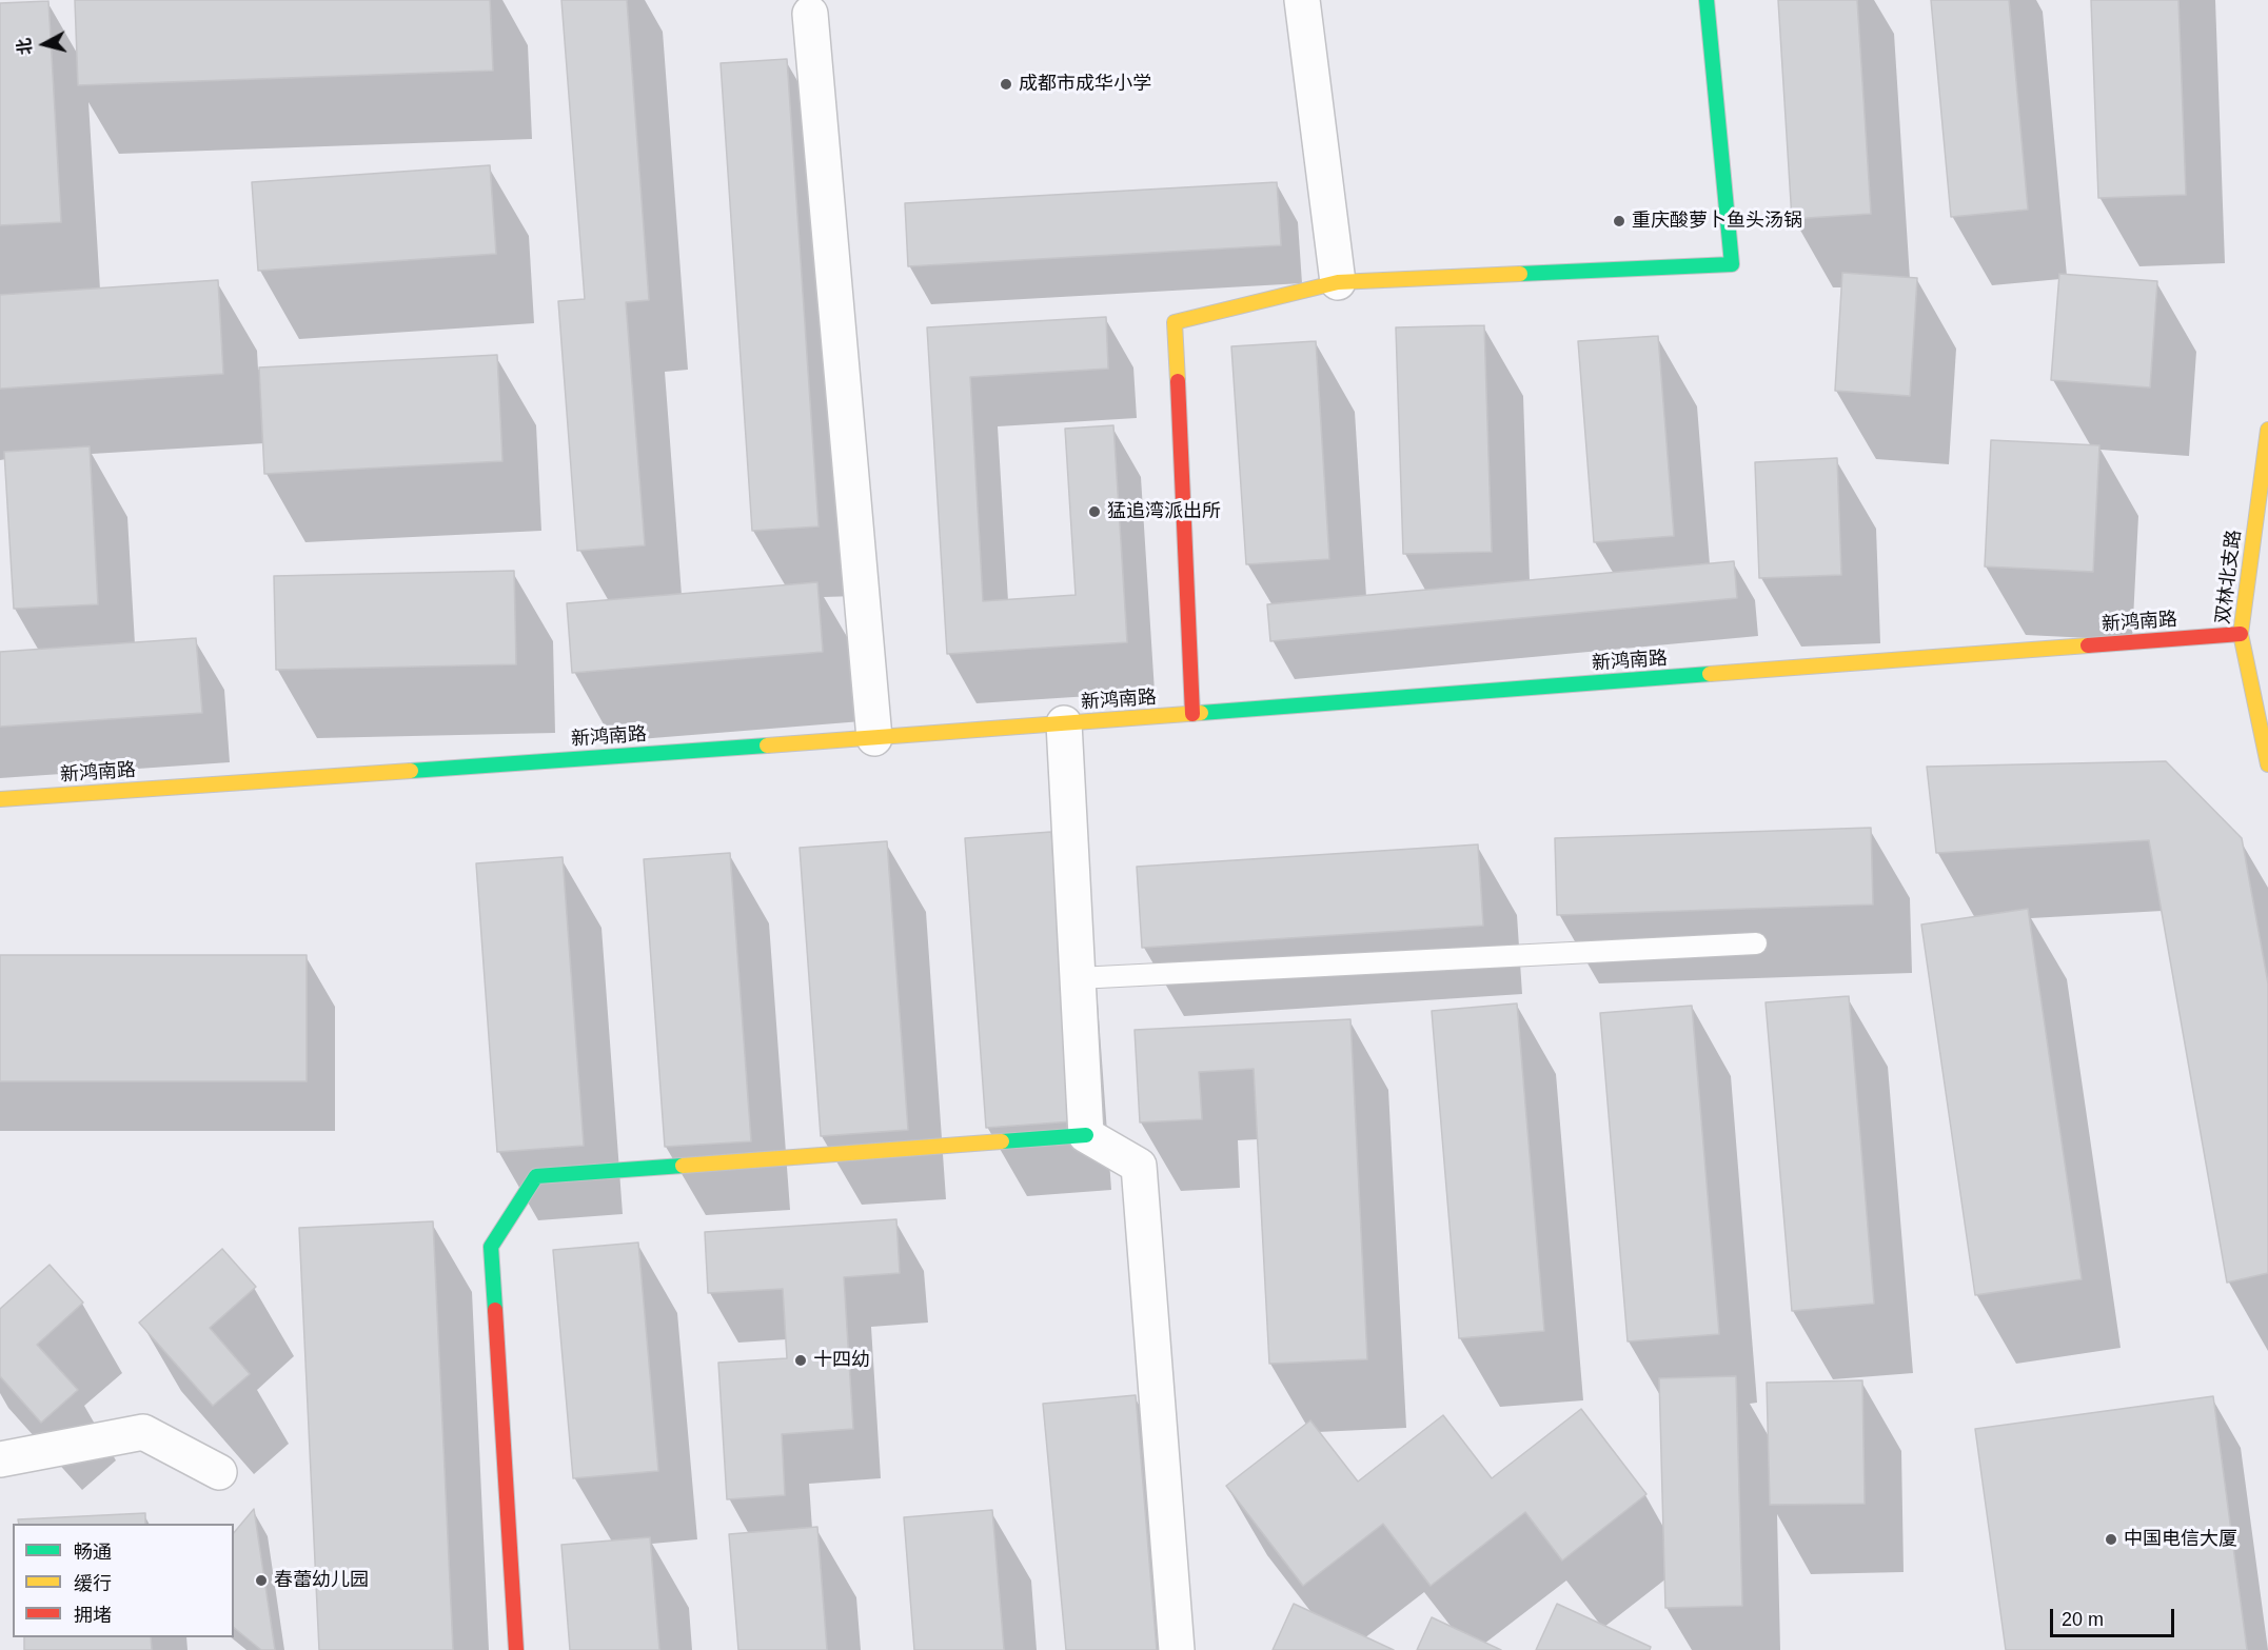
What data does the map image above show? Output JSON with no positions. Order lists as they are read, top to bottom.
{
  "streets": {
    "street": ["双林北支路", "新鸿南路"]
  },
  "crossings": [
    ["双林北支路", "新鸿南路"]
  ],
  "places": [
    "成都市成华小学",
    "重庆酸萝卜鱼头汤锅",
    "猛追湾派出所",
    "十四幼",
    "中国电信大厦",
    "春蕾幼儿园"
  ],
  "legend": ["畅通", "缓行", "拥堵"],
  "scale_bar": "20 m",
  "north": "left"
}
